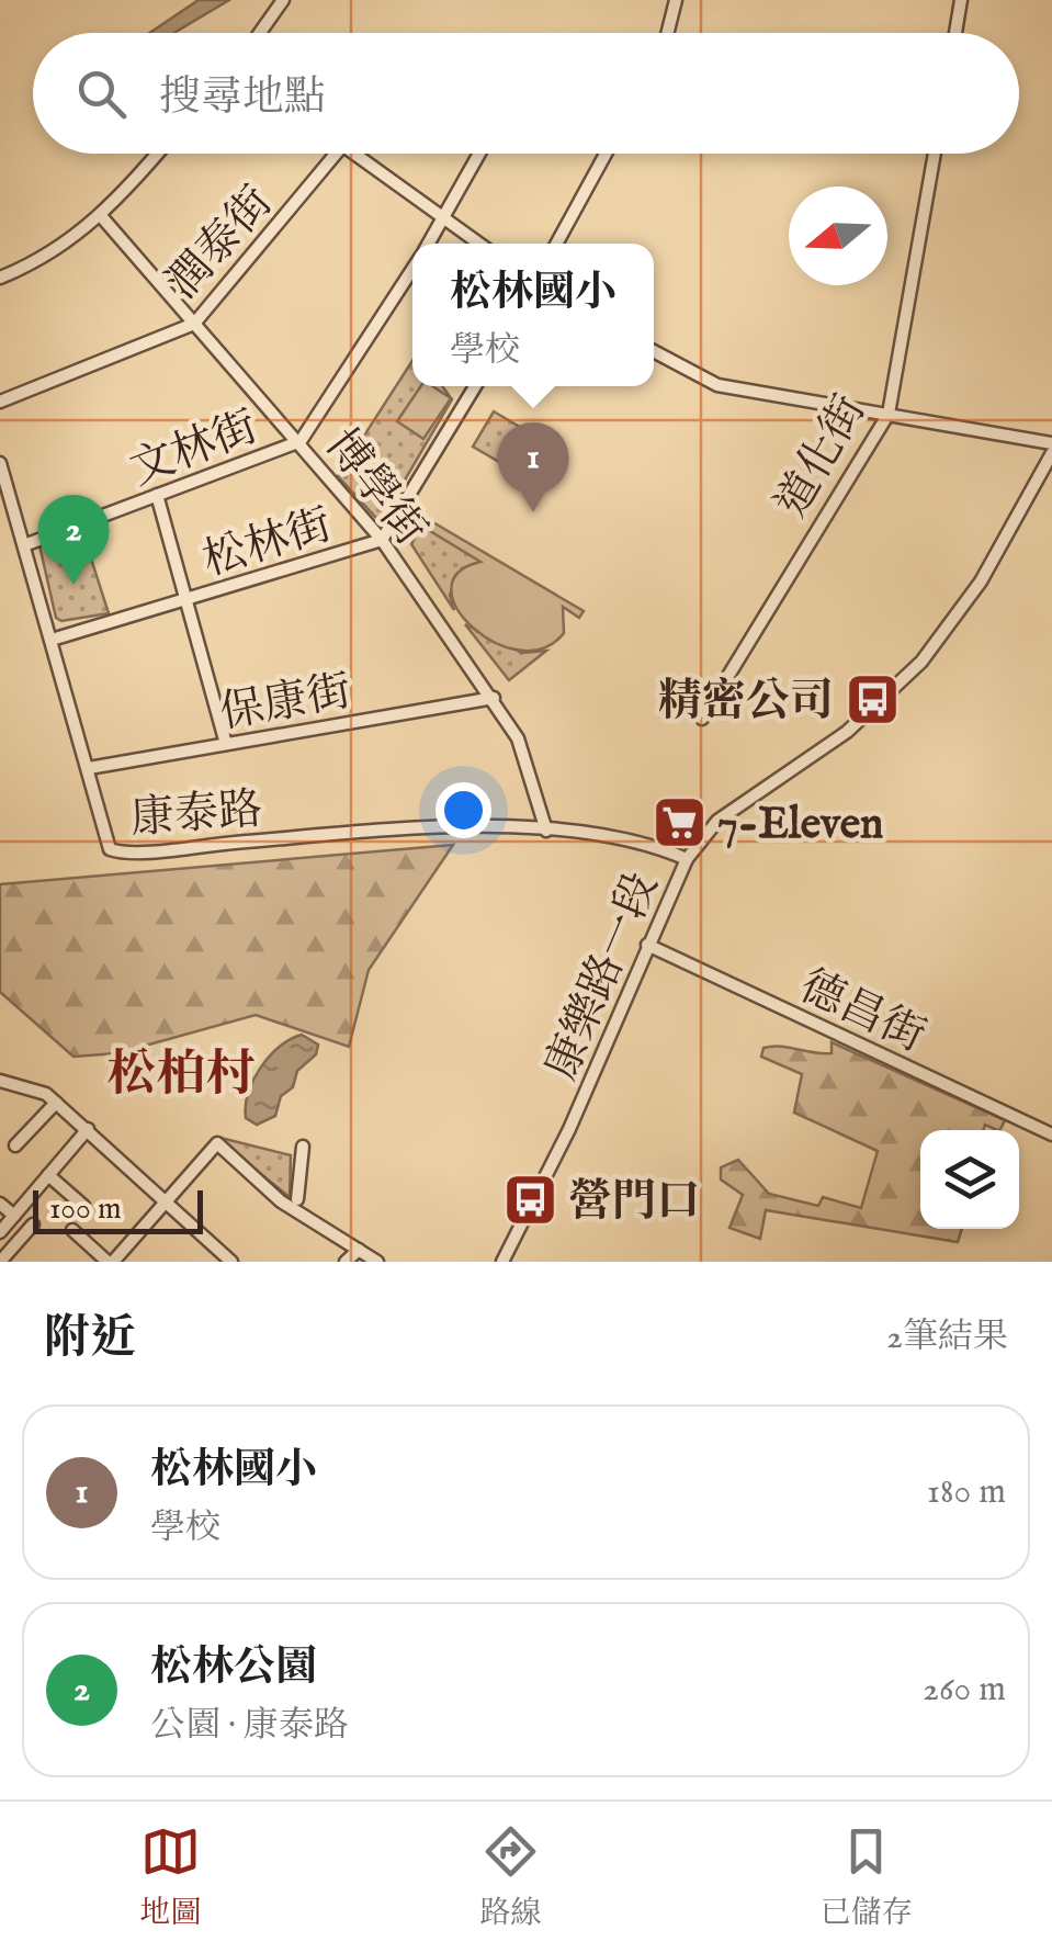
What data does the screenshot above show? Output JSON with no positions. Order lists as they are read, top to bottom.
{
  "streets": {
    "street": [
      "潤泰街",
      "文林街",
      "道化街",
      "博學街",
      "松林街",
      "保康街",
      "康泰路",
      "康樂路一段",
      "德昌街"
    ]
  },
  "crossings": [
    ["潤泰街", "博學街"],
    ["文林街", "博學街"],
    ["文林街", "康泰路"],
    ["博學街", "松林街"],
    ["博學街", "保康街"],
    ["博學街", "康泰路"],
    ["松林街", "康泰路"],
    ["保康街", "康泰路"],
    ["康泰路", "康樂路一段"],
    ["康樂路一段", "德昌街"]
  ],
  "districts": ["松柏村"],
  "places": {
    "bus stop": ["精密公司", "營門口"],
    "supermarket": ["7-Eleven"]
  },
  "scale_bar": "100 m",
  "north": "left",
  "page": {
    "search": "搜尋地點",
    "popup": ["松林國小", "學校"],
    "pins": ["1", "2"],
    "scale": "100 m",
    "heading": ["附近", "2筆結果"],
    "list": [
      {
        "mark": "1",
        "name": "松林國小",
        "note": "學校",
        "value": "180 m"
      },
      {
        "mark": "2",
        "name": "松林公園",
        "note": "公園 · 康泰路",
        "value": "260 m"
      }
    ],
    "nav": ["地圖", "路線", "已儲存"]
  }
}
